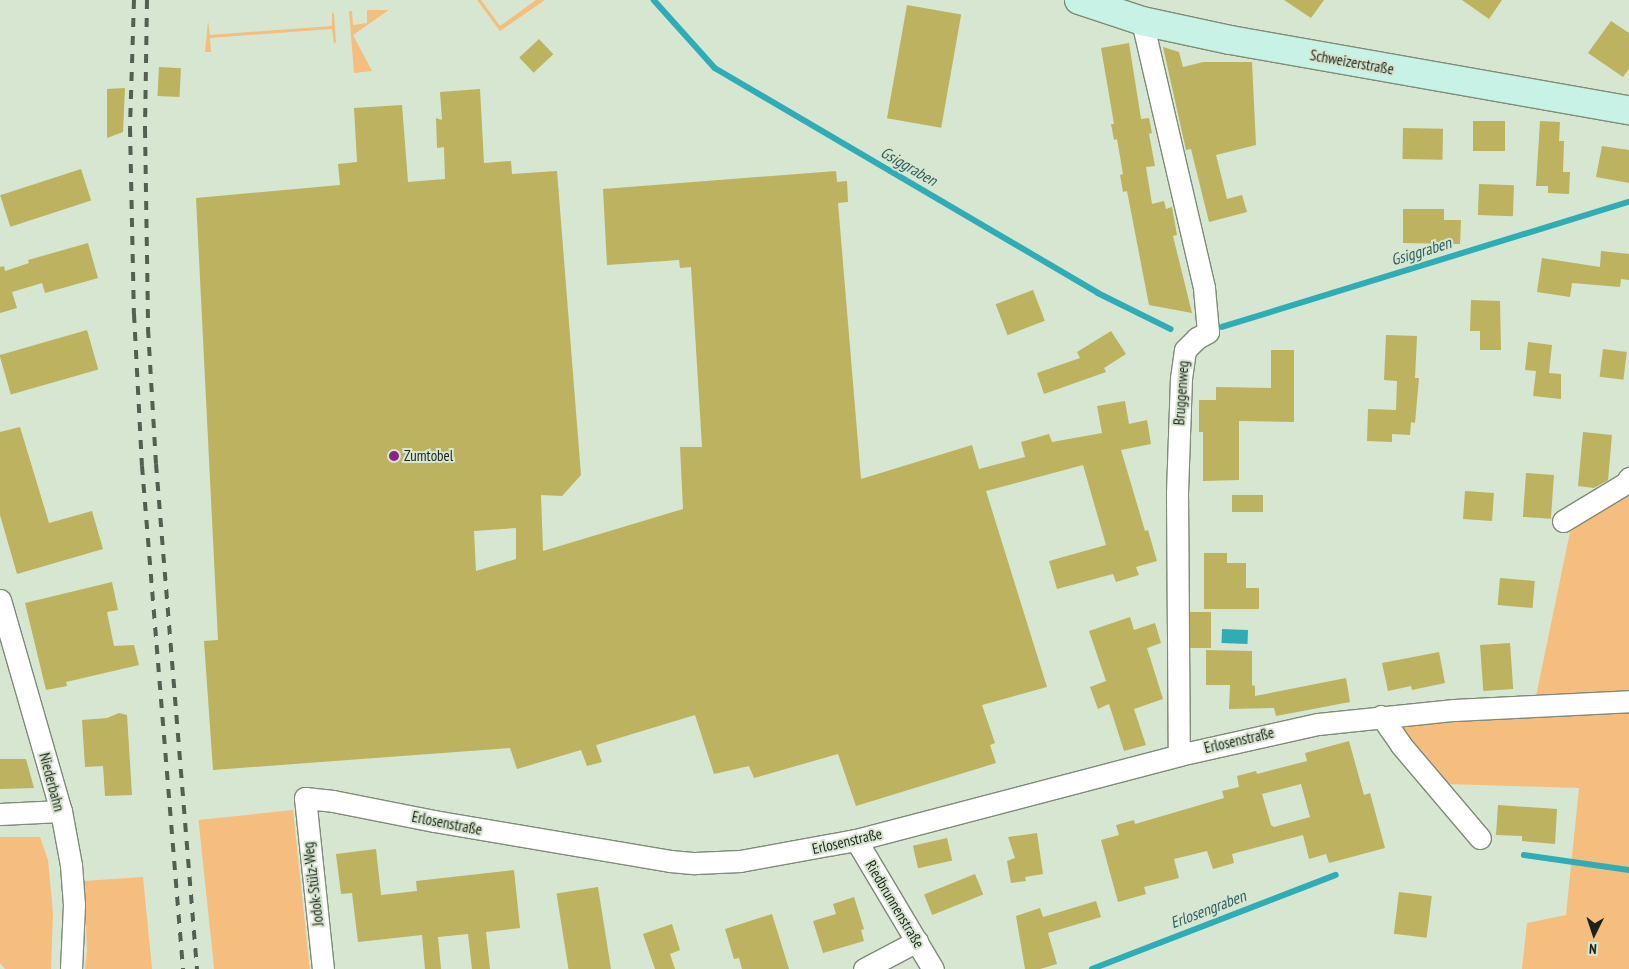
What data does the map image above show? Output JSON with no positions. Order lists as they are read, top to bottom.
{
  "streets": {
    "street": [
      "Schweizerstraße",
      "Bruggenweg",
      "Erlosenstraße",
      "Niederbahn",
      "Jodok-Stülz-Weg",
      "Riedbrunnenstraße"
    ]
  },
  "crossings": [
    ["Schweizerstraße", "Bruggenweg"],
    ["Bruggenweg", "Erlosenstraße"],
    ["Erlosenstraße", "Jodok-Stülz-Weg"],
    ["Erlosenstraße", "Riedbrunnenstraße"]
  ],
  "water": ["Gsiggraben", "Erlosengraben"],
  "places": ["Zumtobel"],
  "north": "bottom"
}
